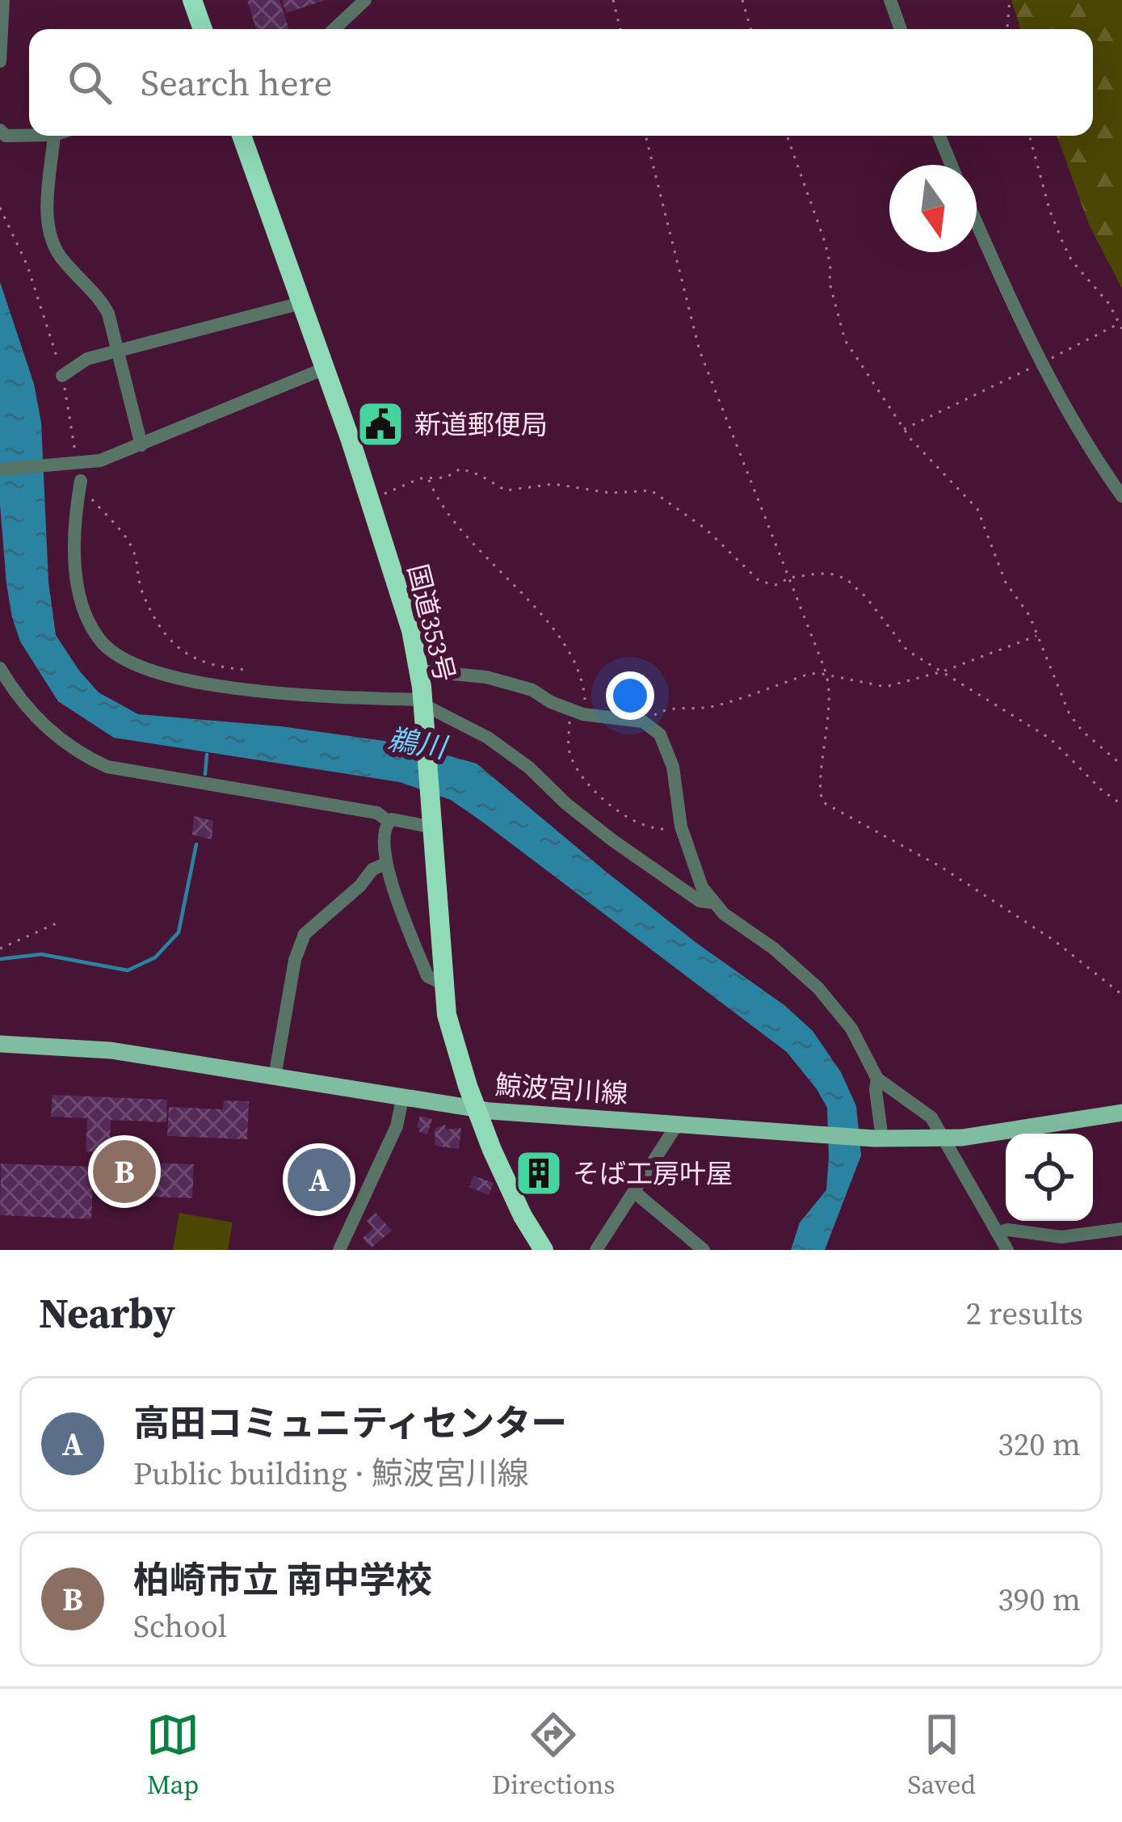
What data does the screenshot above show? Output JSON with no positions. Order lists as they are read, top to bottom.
{
  "streets": {
    "highway": ["国道353号"],
    "main road": ["鯨波宮川線"]
  },
  "crossings": [
    ["国道353号", "鯨波宮川線"]
  ],
  "water": ["鵜川"],
  "places": {
    "public building": ["新道郵便局"],
    "building": ["そば工房叶屋"]
  },
  "north": "bottom",
  "page": {
    "search": "Search here",
    "pins": ["B", "A"],
    "heading": ["Nearby", "2 results"],
    "list": [
      {
        "mark": "A",
        "name": "高田コミュニティセンター",
        "note": "Public building · 鯨波宮川線",
        "value": "320 m"
      },
      {
        "mark": "B",
        "name": "柏崎市立 南中学校",
        "note": "School",
        "value": "390 m"
      }
    ],
    "nav": ["Map", "Directions", "Saved"]
  }
}
